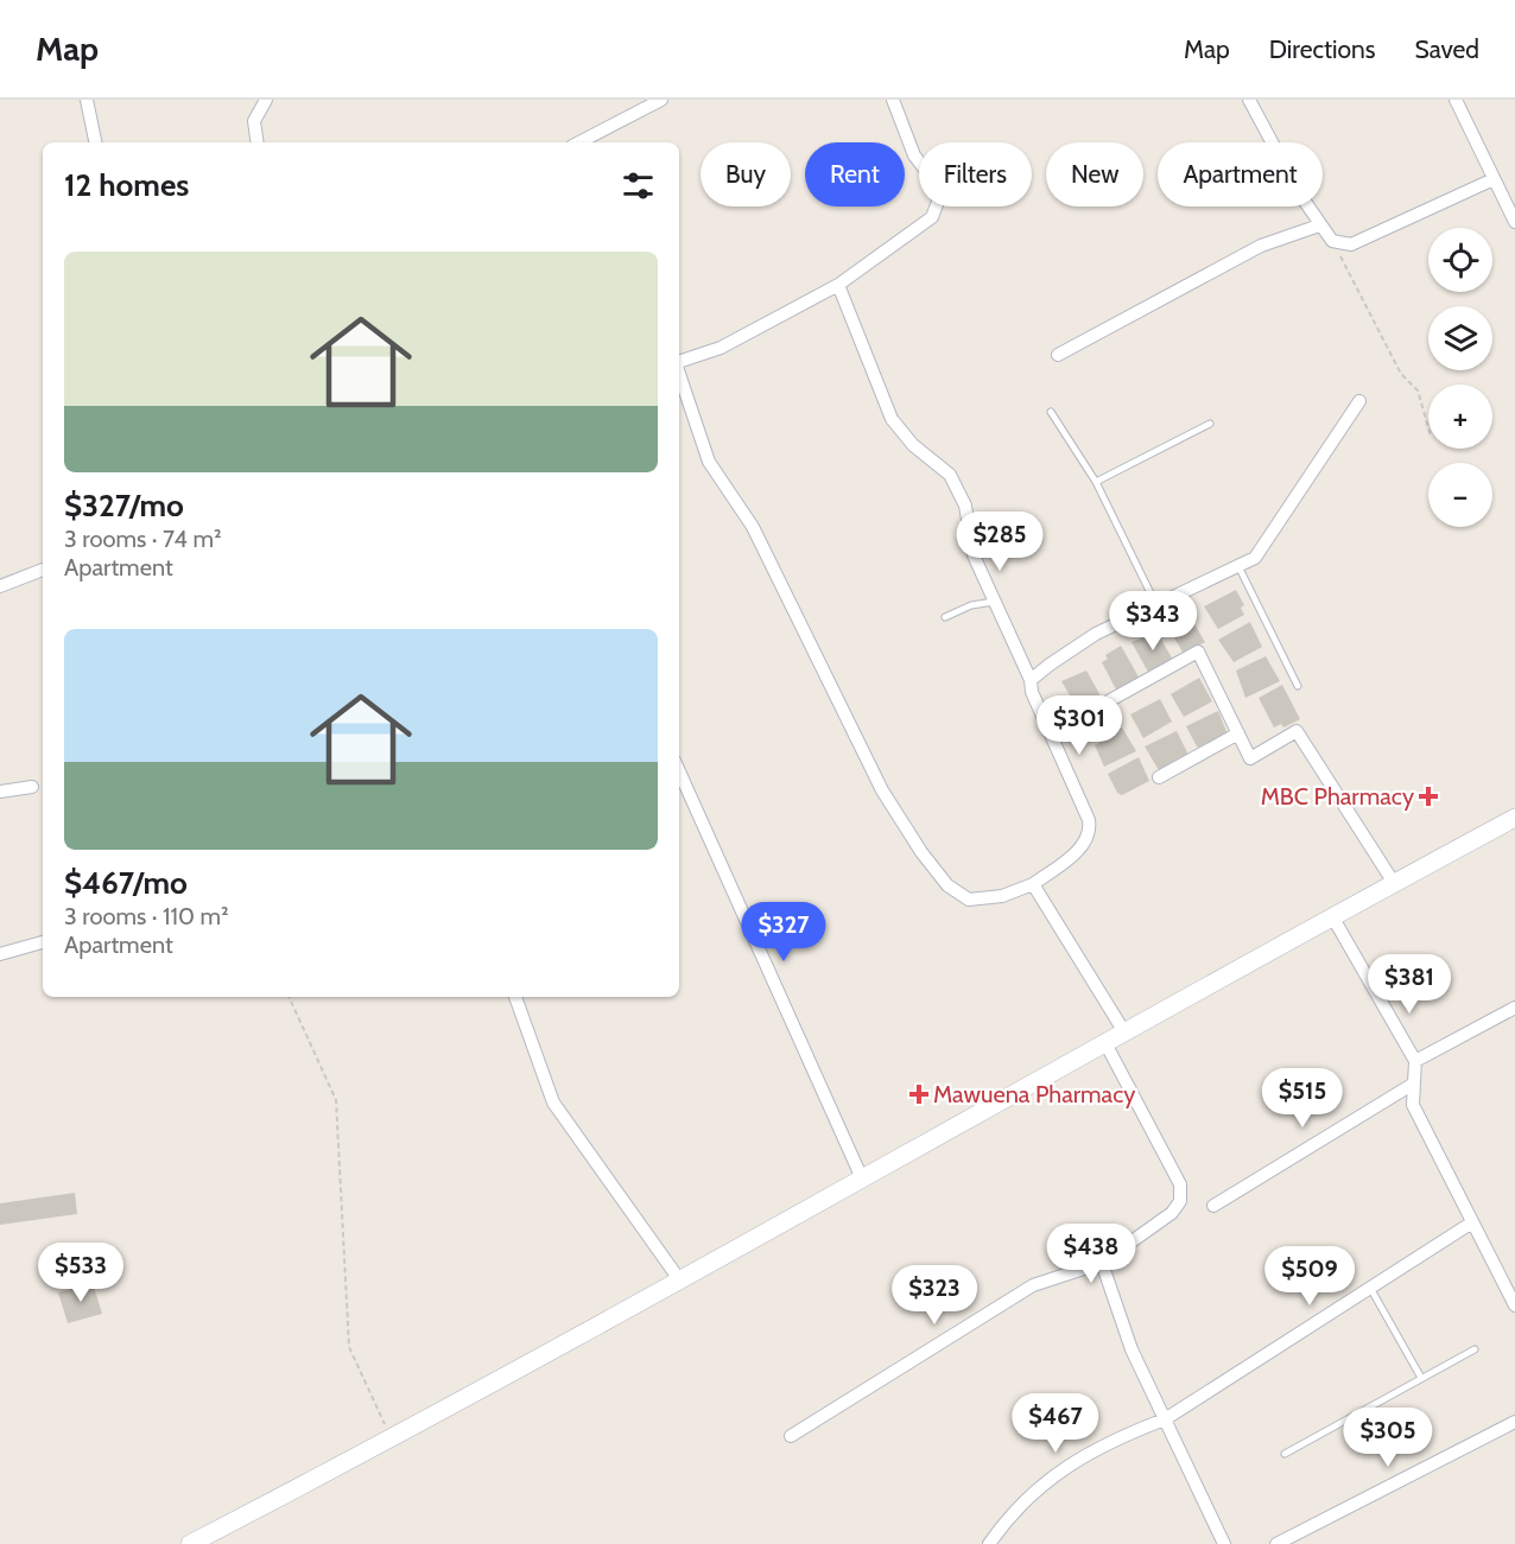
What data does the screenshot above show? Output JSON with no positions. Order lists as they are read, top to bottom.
{
  "places": {
    "health": ["MBC Pharmacy", "Mawuena Pharmacy"]
  },
  "page": {
    "header": "Map",
    "nav": ["Map", "Directions", "Saved"],
    "chip": [
      "Buy",
      "Rent",
      "Filters",
      "New",
      "Apartment"
    ],
    "heading": "12 homes",
    "map_buttons": ["+", "−"],
    "list": [
      {
        "name": "$327/mo",
        "note": "3 rooms · 74 m² · Apartment"
      },
      {
        "name": "$467/mo",
        "note": "3 rooms · 110 m² · Apartment"
      }
    ],
    "price": [
      "$285",
      "$343",
      "$301",
      "$327",
      "$381",
      "$515",
      "$438",
      "$533",
      "$509",
      "$323",
      "$467",
      "$305"
    ]
  }
}
